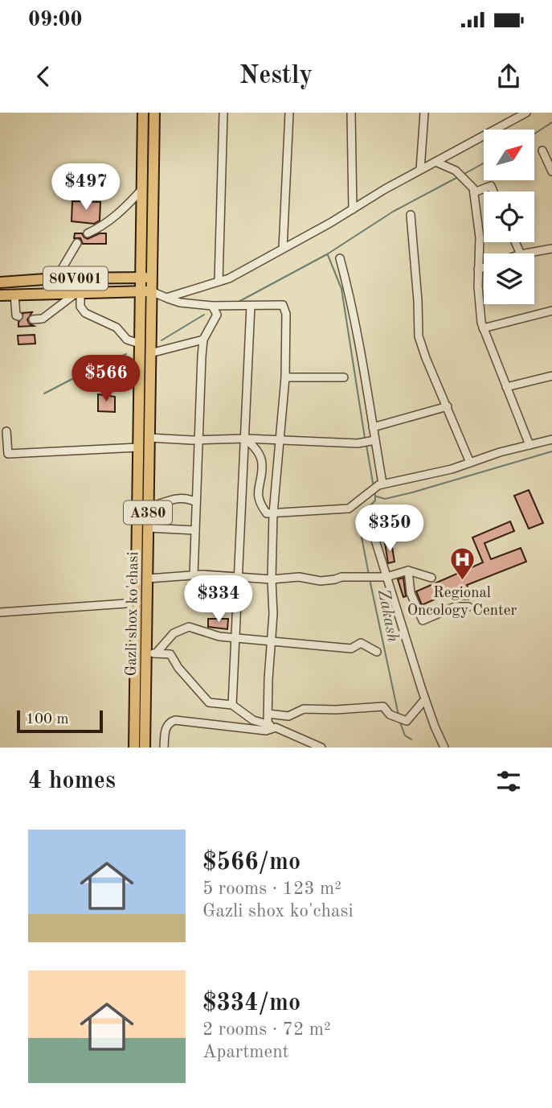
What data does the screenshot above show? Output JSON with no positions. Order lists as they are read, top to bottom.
{
  "streets": {
    "highway": ["80V001", "A380", "Gazli shox ko'chasi"]
  },
  "crossings": [
    ["80V001", "A380"],
    ["80V001", "Gazli shox ko'chasi"],
    ["A380", "Gazli shox ko'chasi"]
  ],
  "water": ["Zakash"],
  "places": {
    "hospital": ["Regional Oncology Center"]
  },
  "scale_bar": "100 m",
  "north": "top right",
  "page": {
    "status": "09:00",
    "header": "Nestly",
    "price": [
      "$497",
      "$566",
      "$350",
      "$334"
    ],
    "scale": "100 m",
    "heading": "4 homes",
    "list": [
      {
        "name": "$566/mo",
        "note": "5 rooms · 123 m² · Gazli shox ko'chasi"
      },
      {
        "name": "$334/mo",
        "note": "2 rooms · 72 m² · Apartment"
      }
    ]
  }
}
